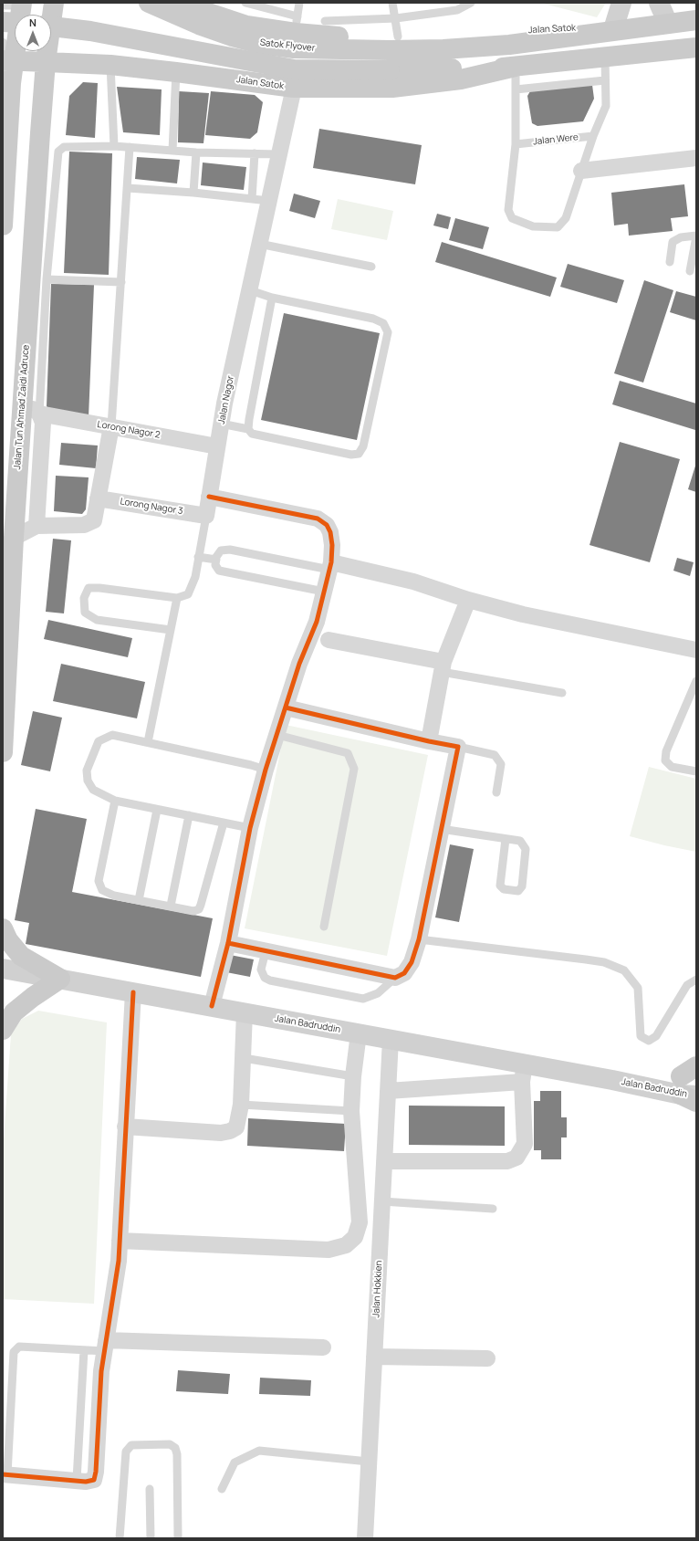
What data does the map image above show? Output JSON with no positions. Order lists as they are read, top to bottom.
{
  "streets": {
    "main road": [
      "Jalan Satok",
      "Satok Flyover",
      "Jalan Tun Ahmad Zaidi Adruce",
      "Jalan Badruddin"
    ],
    "street": [
      "Jalan Nagor",
      "Lorong Nagor 2",
      "Lorong Nagor 3",
      "Jalan Hokkien"
    ],
    "lane": ["Jalan Were"]
  },
  "crossings": [
    ["Jalan Satok", "Satok Flyover"],
    ["Jalan Satok", "Jalan Nagor"],
    ["Jalan Satok", "Jalan Tun Ahmad Zaidi Adruce"],
    ["Jalan Nagor", "Lorong Nagor 2"],
    ["Jalan Nagor", "Lorong Nagor 3"],
    ["Jalan Badruddin", "Jalan Hokkien"]
  ],
  "north": "top"
}
